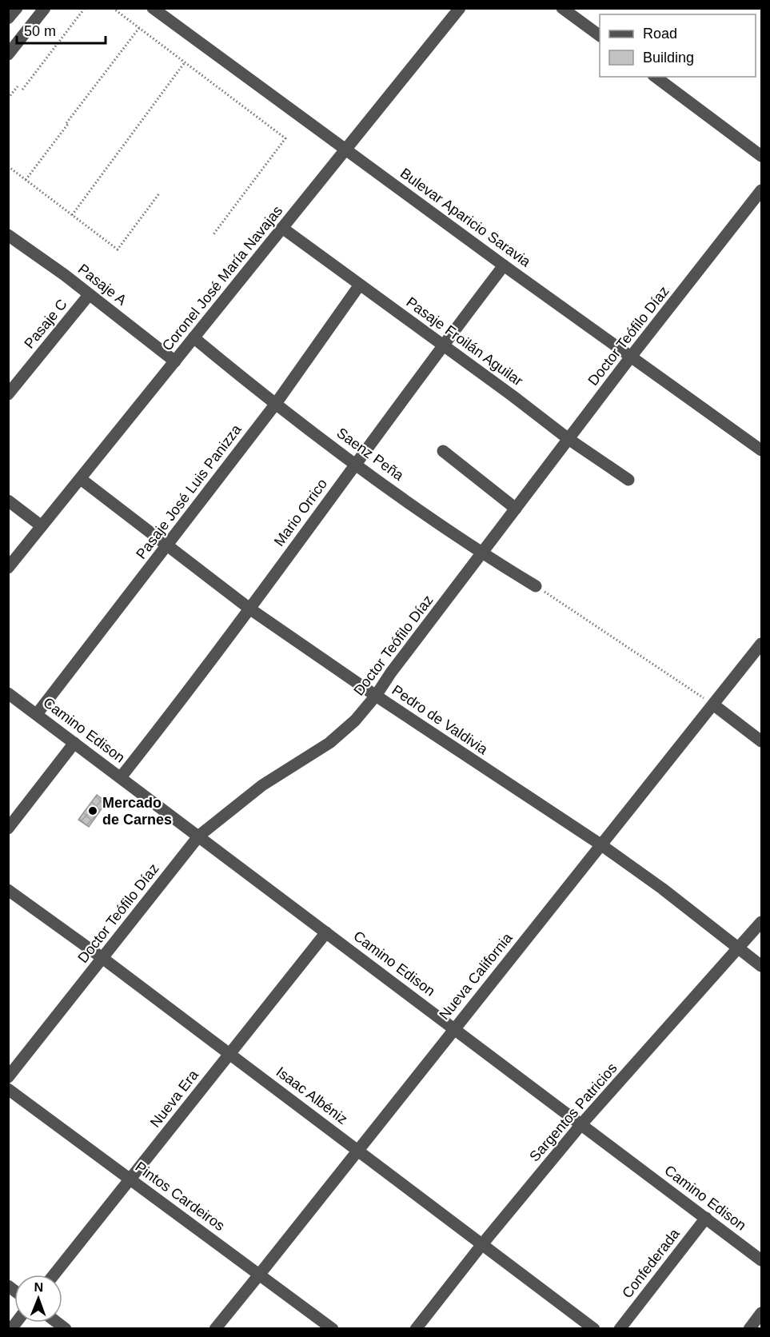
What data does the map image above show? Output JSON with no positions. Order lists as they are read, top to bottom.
{
  "streets": {
    "street": [
      "Bulevar Aparicio Saravia",
      "Coronel José María Navajas",
      "Pasaje A",
      "Pasaje C",
      "Doctor Teófilo Díaz",
      "Pasaje Froilán Aguilar",
      "Saenz Peña",
      "Pasaje José Luis Panizza",
      "Mario Orrico",
      "Pedro de Valdivia",
      "Camino Edison",
      "Nueva California",
      "Isaac Albéniz",
      "Nueva Era",
      "Sargentos Patricios",
      "Pintos Cardeiros",
      "Confederada"
    ]
  },
  "crossings": [
    ["Bulevar Aparicio Saravia", "Coronel José María Navajas"],
    ["Bulevar Aparicio Saravia", "Doctor Teófilo Díaz"],
    ["Bulevar Aparicio Saravia", "Mario Orrico"],
    ["Coronel José María Navajas", "Pasaje A"],
    ["Coronel José María Navajas", "Pasaje Froilán Aguilar"],
    ["Coronel José María Navajas", "Saenz Peña"],
    ["Coronel José María Navajas", "Pedro de Valdivia"],
    ["Pasaje A", "Pasaje C"],
    ["Doctor Teófilo Díaz", "Pasaje Froilán Aguilar"],
    ["Doctor Teófilo Díaz", "Saenz Peña"],
    ["Doctor Teófilo Díaz", "Pedro de Valdivia"],
    ["Doctor Teófilo Díaz", "Camino Edison"],
    ["Doctor Teófilo Díaz", "Isaac Albéniz"],
    ["Pasaje Froilán Aguilar", "Pasaje José Luis Panizza"],
    ["Pasaje Froilán Aguilar", "Mario Orrico"],
    ["Saenz Peña", "Pasaje José Luis Panizza"],
    ["Saenz Peña", "Mario Orrico"],
    ["Pasaje José Luis Panizza", "Pedro de Valdivia"],
    ["Pasaje José Luis Panizza", "Camino Edison"],
    ["Mario Orrico", "Pedro de Valdivia"],
    ["Mario Orrico", "Camino Edison"],
    ["Pedro de Valdivia", "Nueva California"],
    ["Pedro de Valdivia", "Sargentos Patricios"],
    ["Camino Edison", "Nueva California"],
    ["Camino Edison", "Nueva Era"],
    ["Camino Edison", "Sargentos Patricios"],
    ["Camino Edison", "Confederada"],
    ["Nueva California", "Isaac Albéniz"],
    ["Nueva California", "Pintos Cardeiros"],
    ["Isaac Albéniz", "Nueva Era"],
    ["Isaac Albéniz", "Sargentos Patricios"],
    ["Nueva Era", "Pintos Cardeiros"]
  ],
  "places": ["Mercado de Carnes"],
  "legend": ["Road", "Building"],
  "scale_bar": "50 m",
  "north": "top"
}
